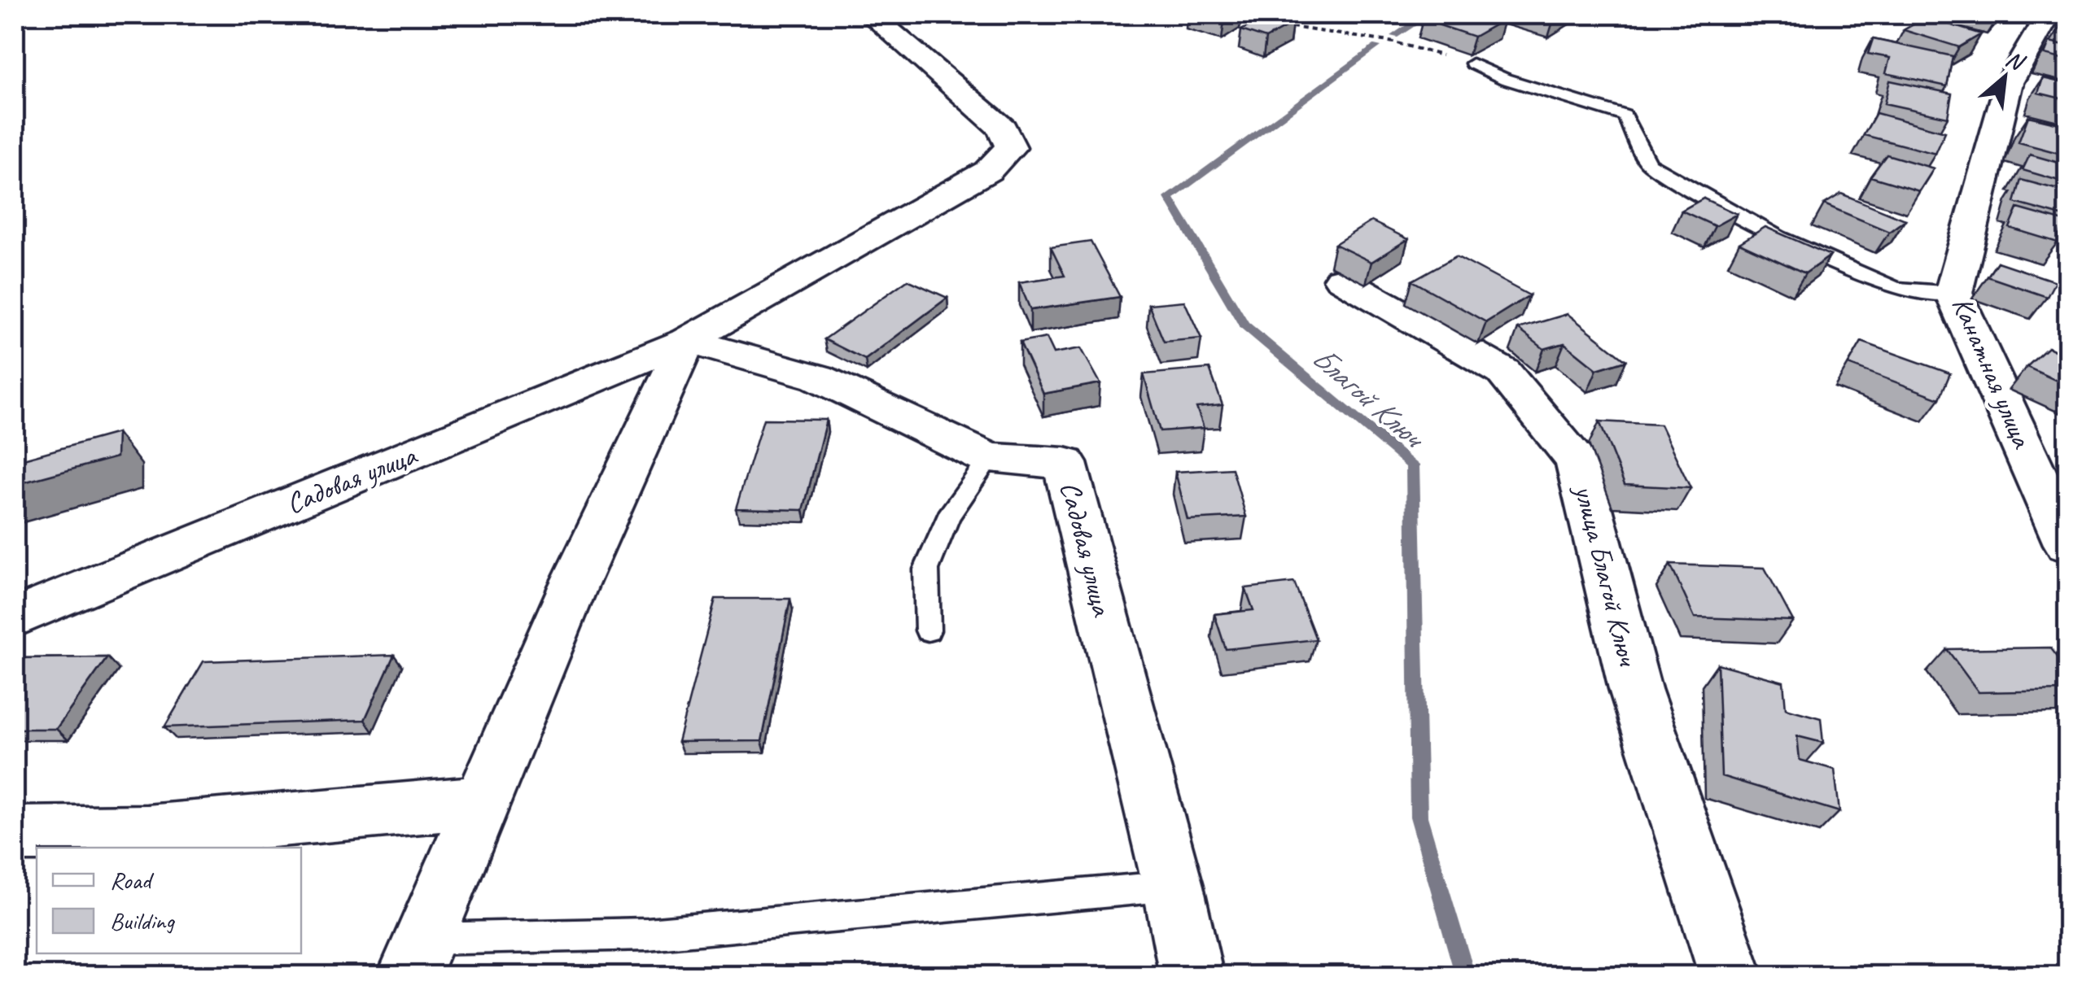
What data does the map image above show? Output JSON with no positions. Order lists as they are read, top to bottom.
{
  "streets": {
    "street": ["Канатная улица", "Садовая улица", "улица Благой Ключ"]
  },
  "water": ["Благой Ключ"],
  "legend": ["Road", "Building"],
  "north": "top right"
}
